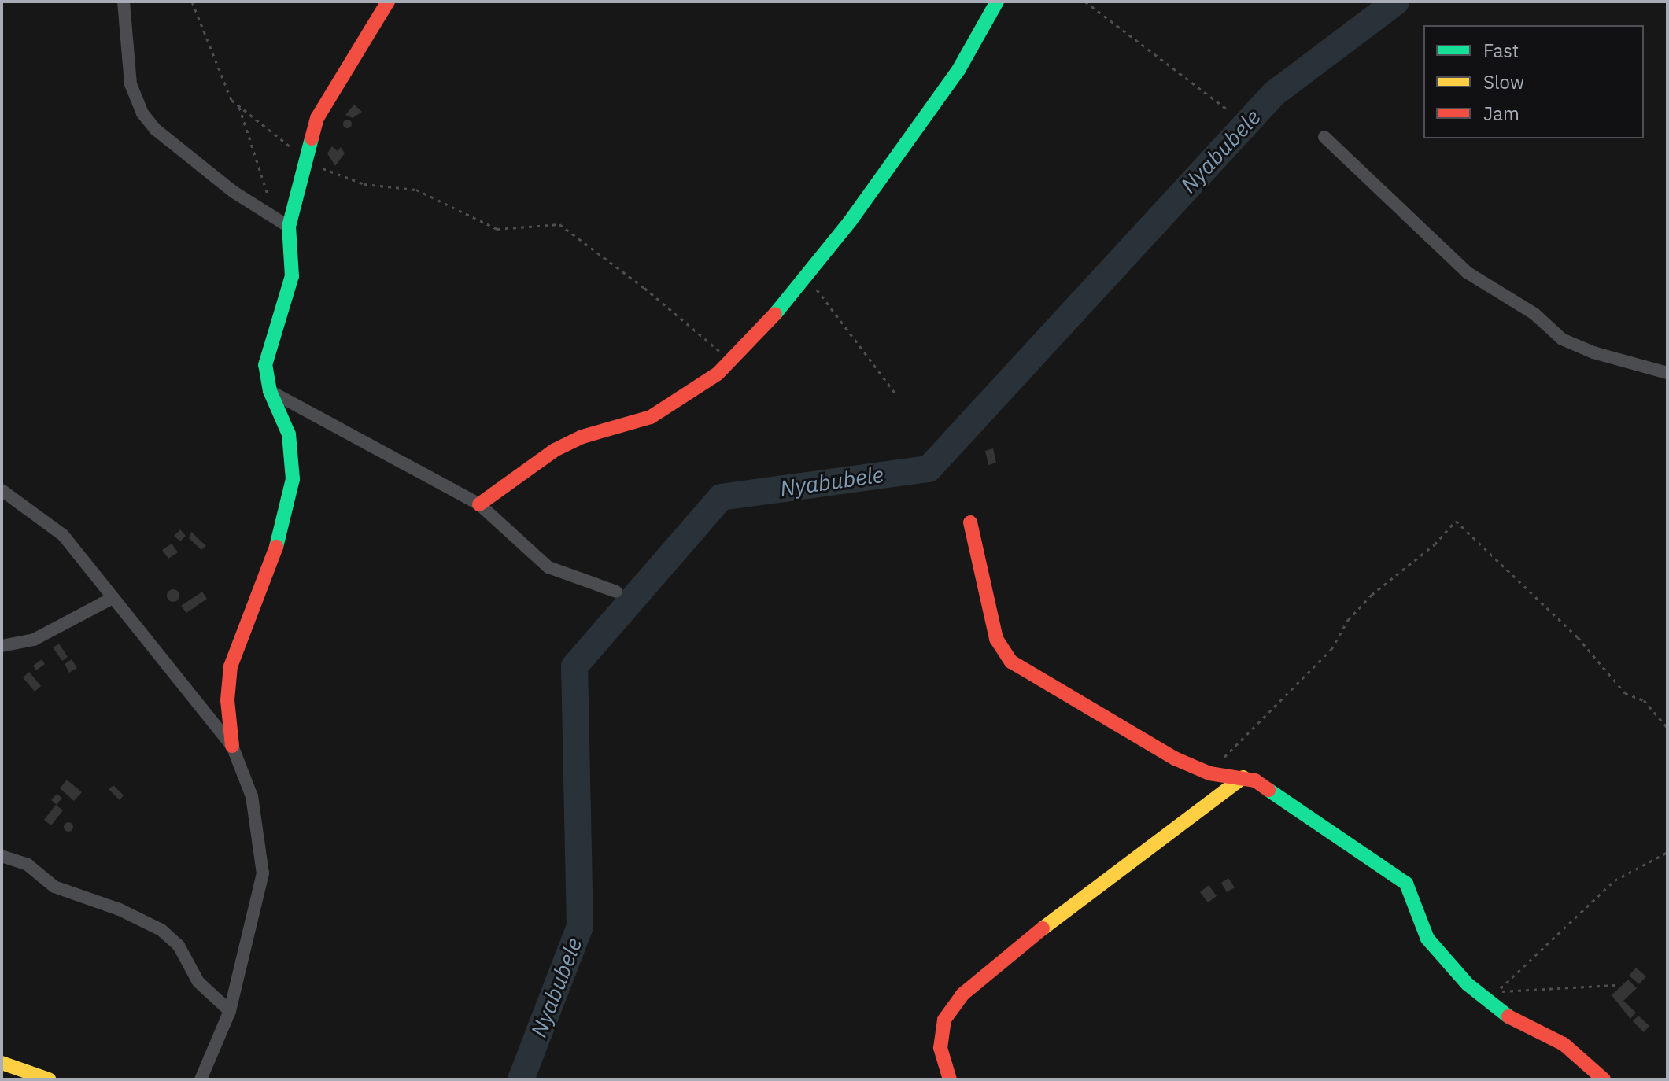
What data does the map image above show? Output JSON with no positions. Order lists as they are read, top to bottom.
{
  "water": ["Nyabubele"],
  "legend": ["Fast", "Slow", "Jam"]
}
